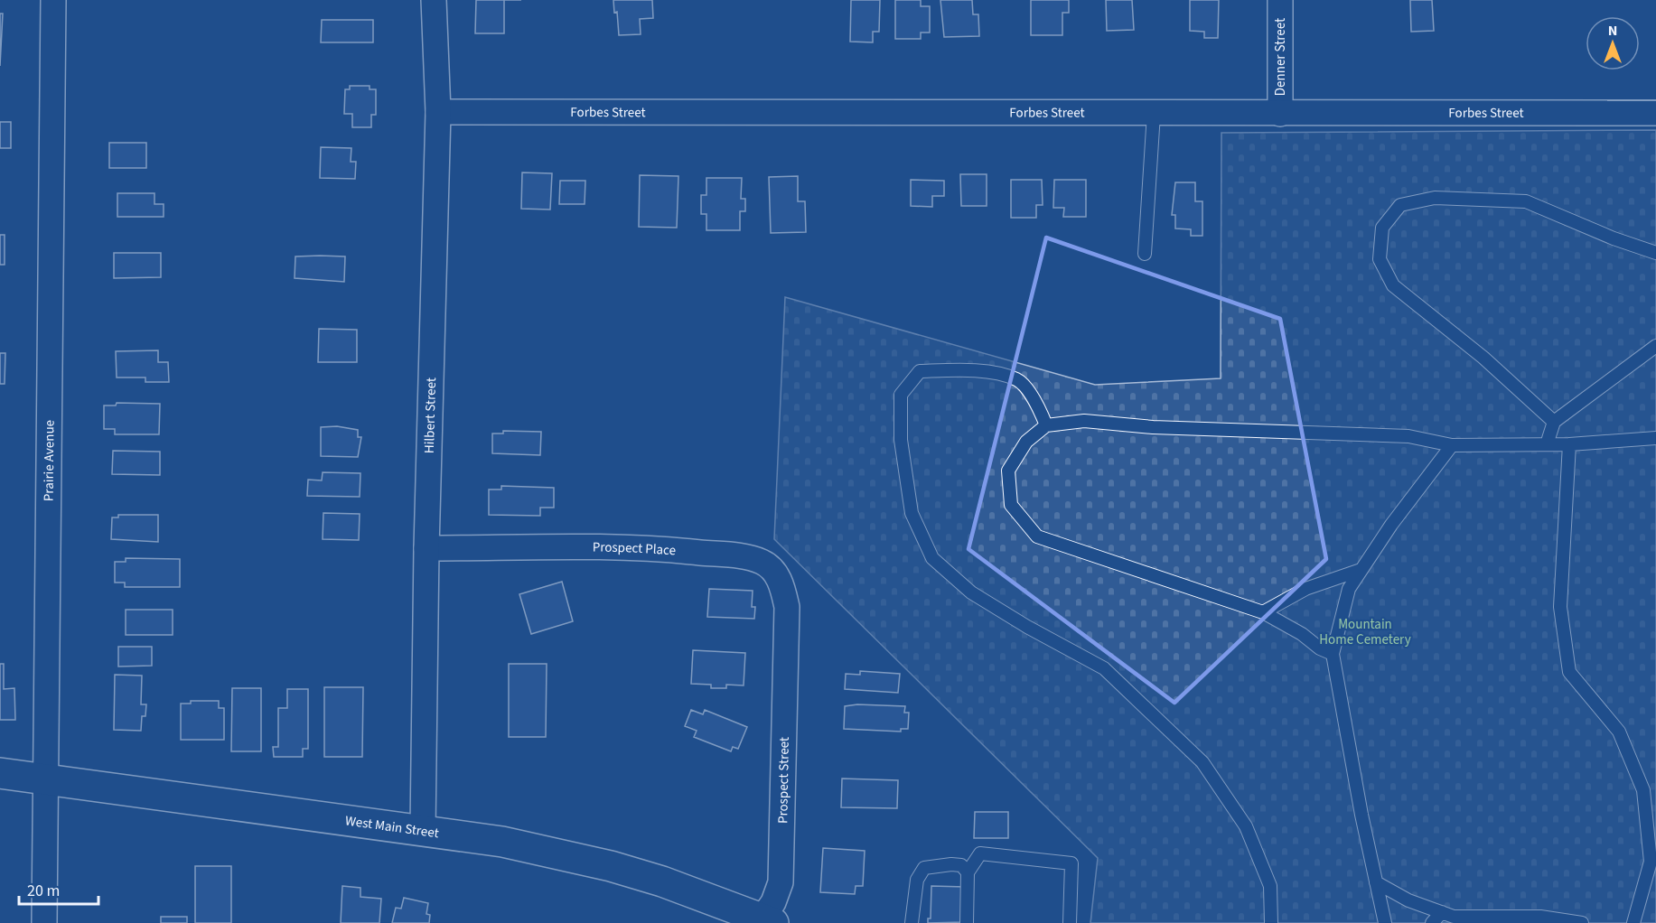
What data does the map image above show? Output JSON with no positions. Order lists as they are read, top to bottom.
{
  "streets": {
    "main road": ["West Main Street"],
    "street": [
      "Denner Street",
      "Forbes Street",
      "Hilbert Street",
      "Prairie Avenue",
      "Prospect Place",
      "Prospect Street"
    ]
  },
  "crossings": [
    ["Denner Street", "Forbes Street"],
    ["Forbes Street", "Hilbert Street"],
    ["Hilbert Street", "Prospect Place"],
    ["Hilbert Street", "West Main Street"],
    ["Prairie Avenue", "West Main Street"],
    ["Prospect Place", "Prospect Street"],
    ["Prospect Street", "West Main Street"]
  ],
  "parks": ["Mountain Home Cemetery"],
  "scale_bar": "20 m",
  "north": "top"
}
